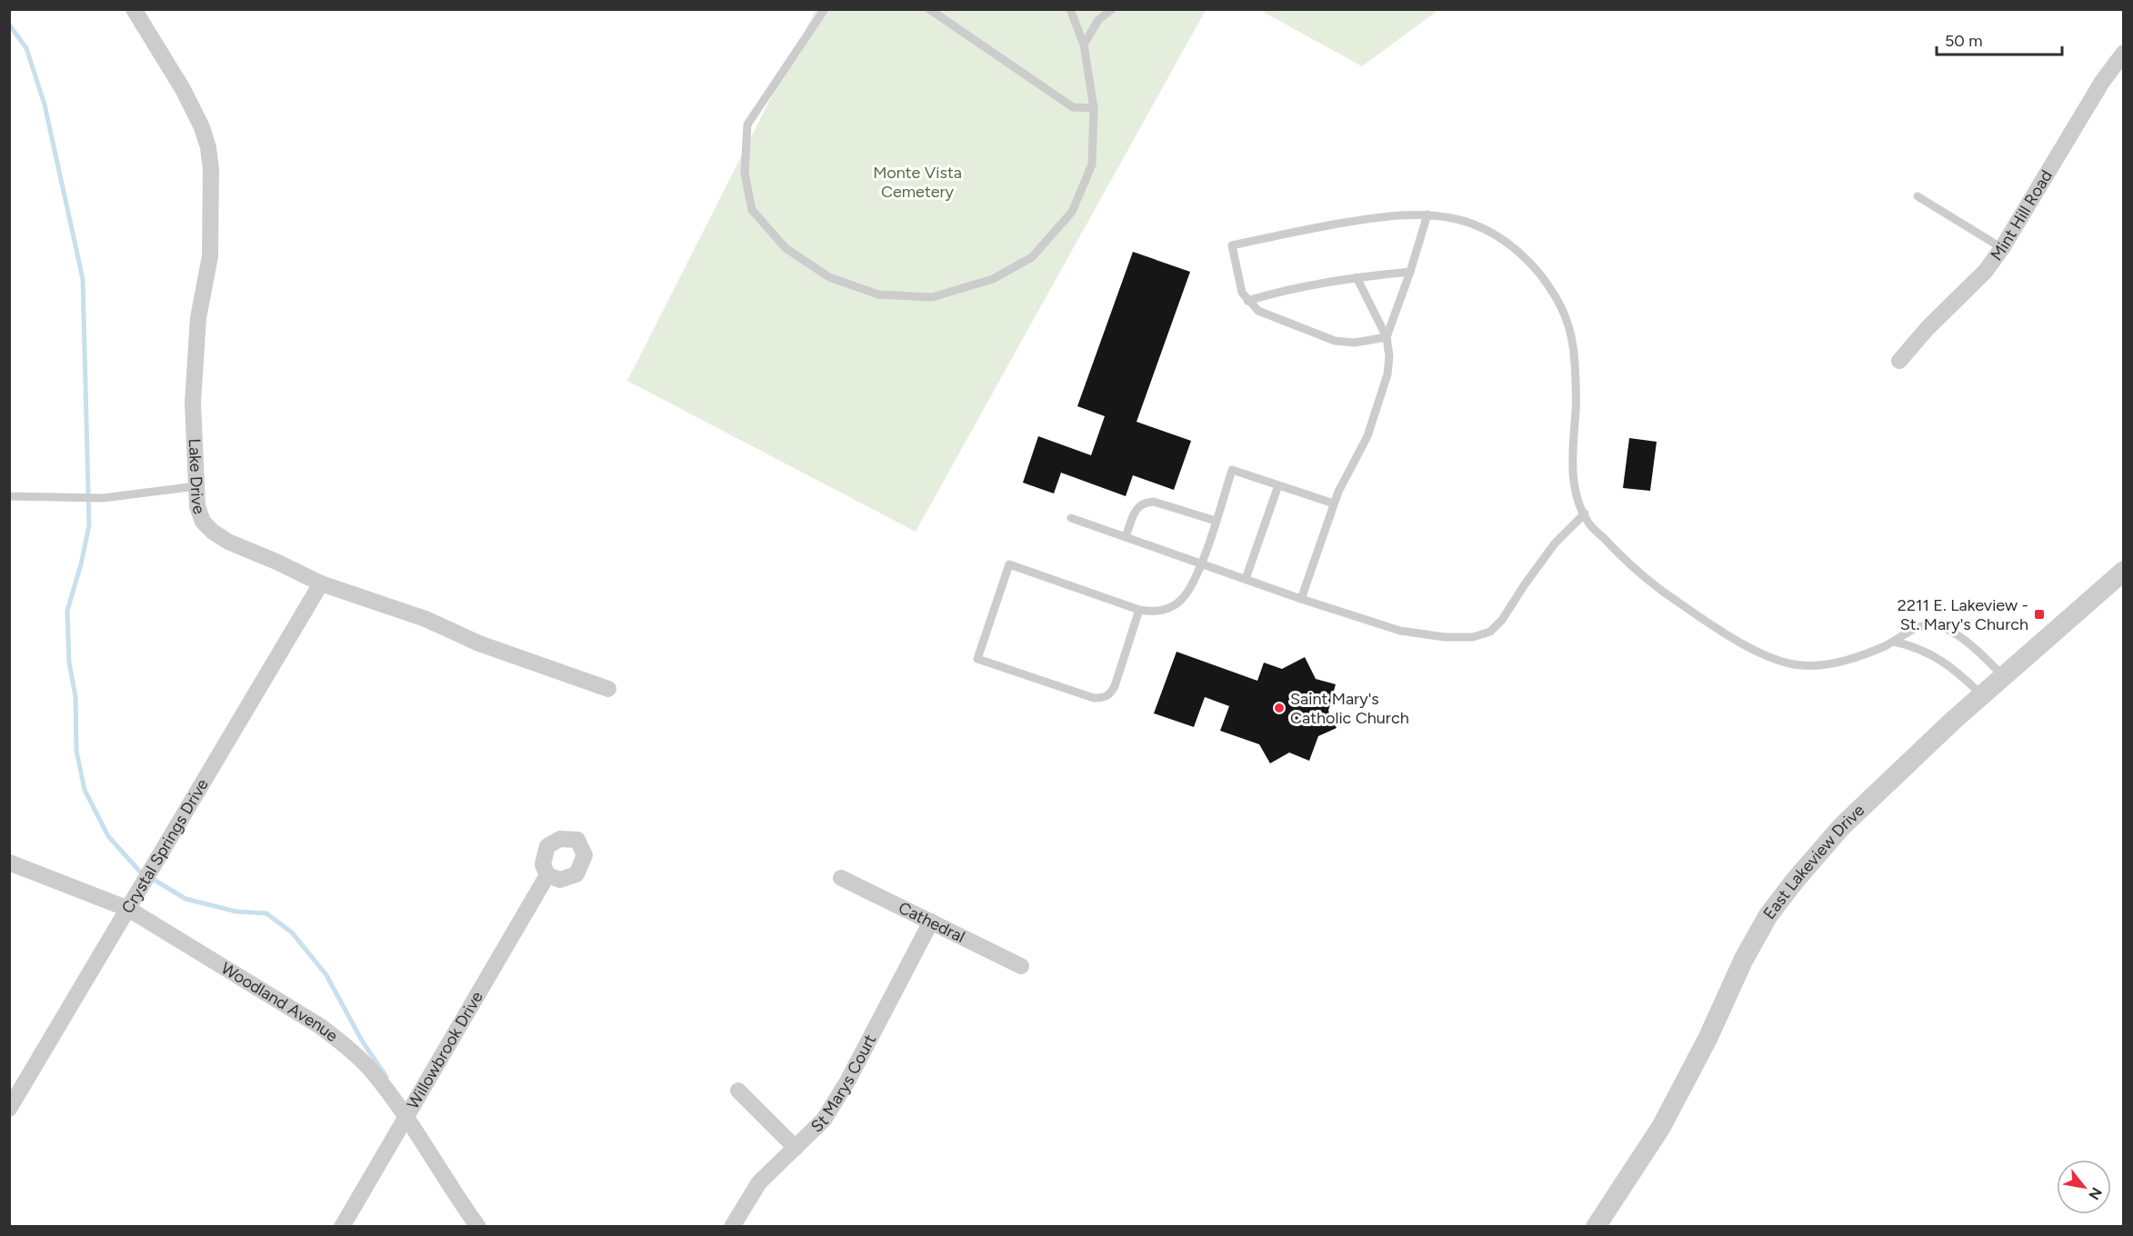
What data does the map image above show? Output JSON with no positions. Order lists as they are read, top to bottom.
{
  "streets": {
    "street": [
      "Mint Hill Road",
      "Lake Drive",
      "Crystal Springs Drive",
      "East Lakeview Drive",
      "Cathedral",
      "Woodland Avenue",
      "Willowbrook Drive",
      "St Marys Court"
    ]
  },
  "crossings": [
    ["Lake Drive", "Crystal Springs Drive"],
    ["Crystal Springs Drive", "Woodland Avenue"],
    ["Cathedral", "St Marys Court"],
    ["Woodland Avenue", "Willowbrook Drive"]
  ],
  "parks": ["Monte Vista Cemetery"],
  "places": {
    "transit": ["2211 E. Lakeview - St. Mary's Church"],
    "other": ["Saint Mary's Catholic Church"]
  },
  "scale_bar": "50 m",
  "north": "bottom right"
}
